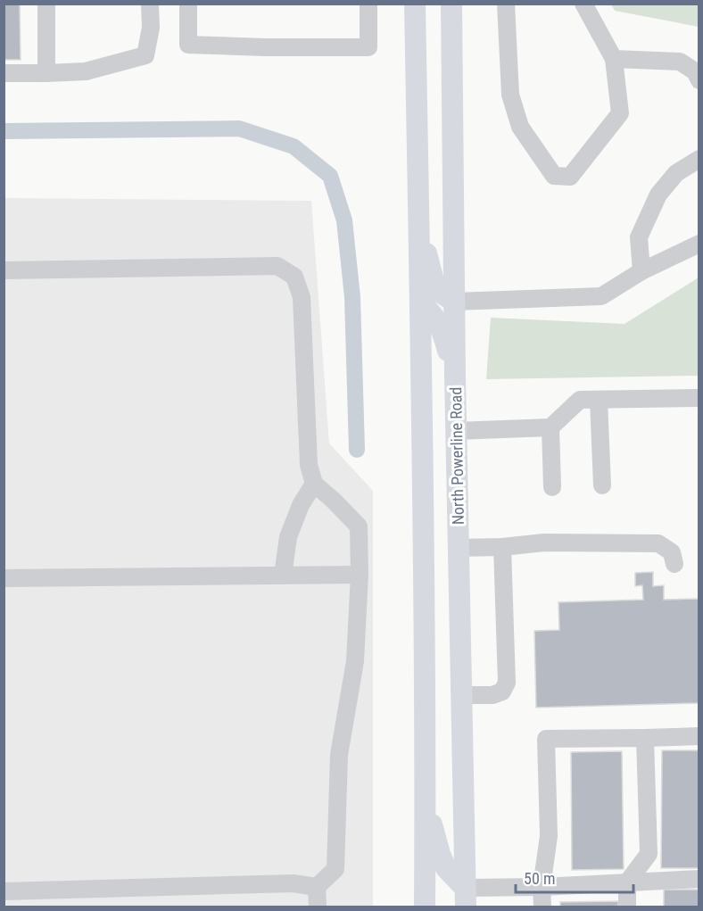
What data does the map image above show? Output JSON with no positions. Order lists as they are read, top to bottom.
{
  "streets": {
    "main road": ["North Powerline Road"]
  },
  "scale_bar": "50 m"
}
